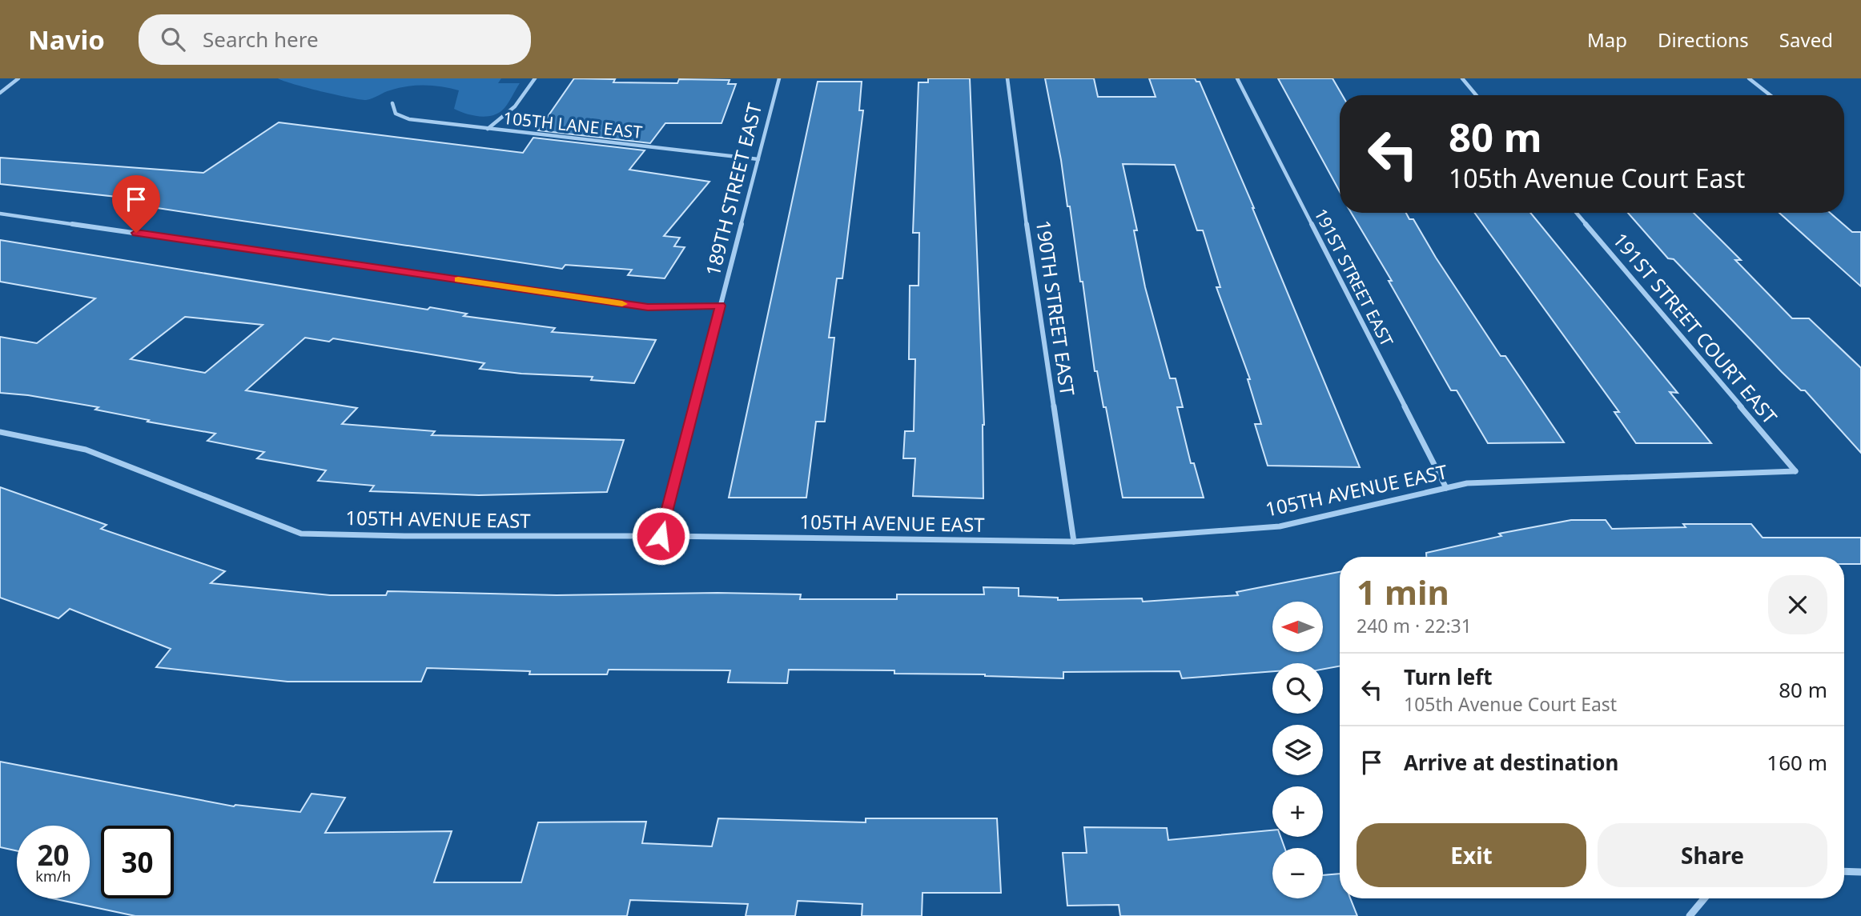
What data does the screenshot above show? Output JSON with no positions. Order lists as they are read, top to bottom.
{
  "streets": {
    "street": [
      "105TH LANE EAST",
      "189TH STREET EAST",
      "191ST STREET EAST",
      "190TH STREET EAST",
      "191ST STREET COURT EAST",
      "105TH AVENUE EAST"
    ]
  },
  "crossings": [
    ["105TH LANE EAST", "189TH STREET EAST"],
    ["189TH STREET EAST", "105TH AVENUE EAST"],
    ["191ST STREET EAST", "105TH AVENUE EAST"],
    ["190TH STREET EAST", "105TH AVENUE EAST"],
    ["191ST STREET COURT EAST", "105TH AVENUE EAST"]
  ],
  "north": "left",
  "page": {
    "header": "Navio",
    "search": "Search here",
    "nav": ["Map", "Directions", "Saved"],
    "turn": ["80 m", "105th Avenue Court East"],
    "heading": ["1 min", "240 m · 22:31"],
    "map_buttons": ["+", "−"],
    "list": [
      {
        "name": "Turn left",
        "note": "105th Avenue Court East",
        "value": "80 m"
      },
      {
        "name": "Arrive at destination",
        "value": "160 m"
      }
    ],
    "buttons": ["Exit", "Share"],
    "speed": "20 km/h",
    "limit": "30"
  }
}
